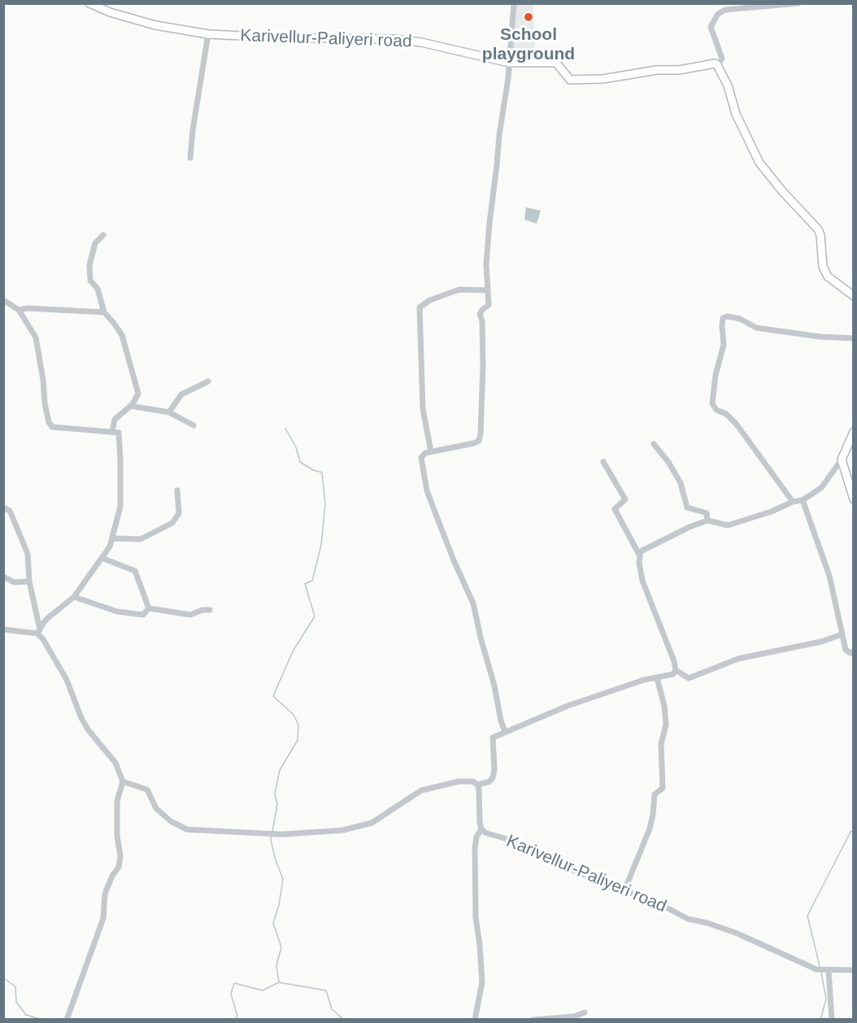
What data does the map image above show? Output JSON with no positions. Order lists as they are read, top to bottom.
{
  "streets": {
    "main road": ["Karivellur-Paliyeri road"]
  },
  "places": ["School playground"]
}
